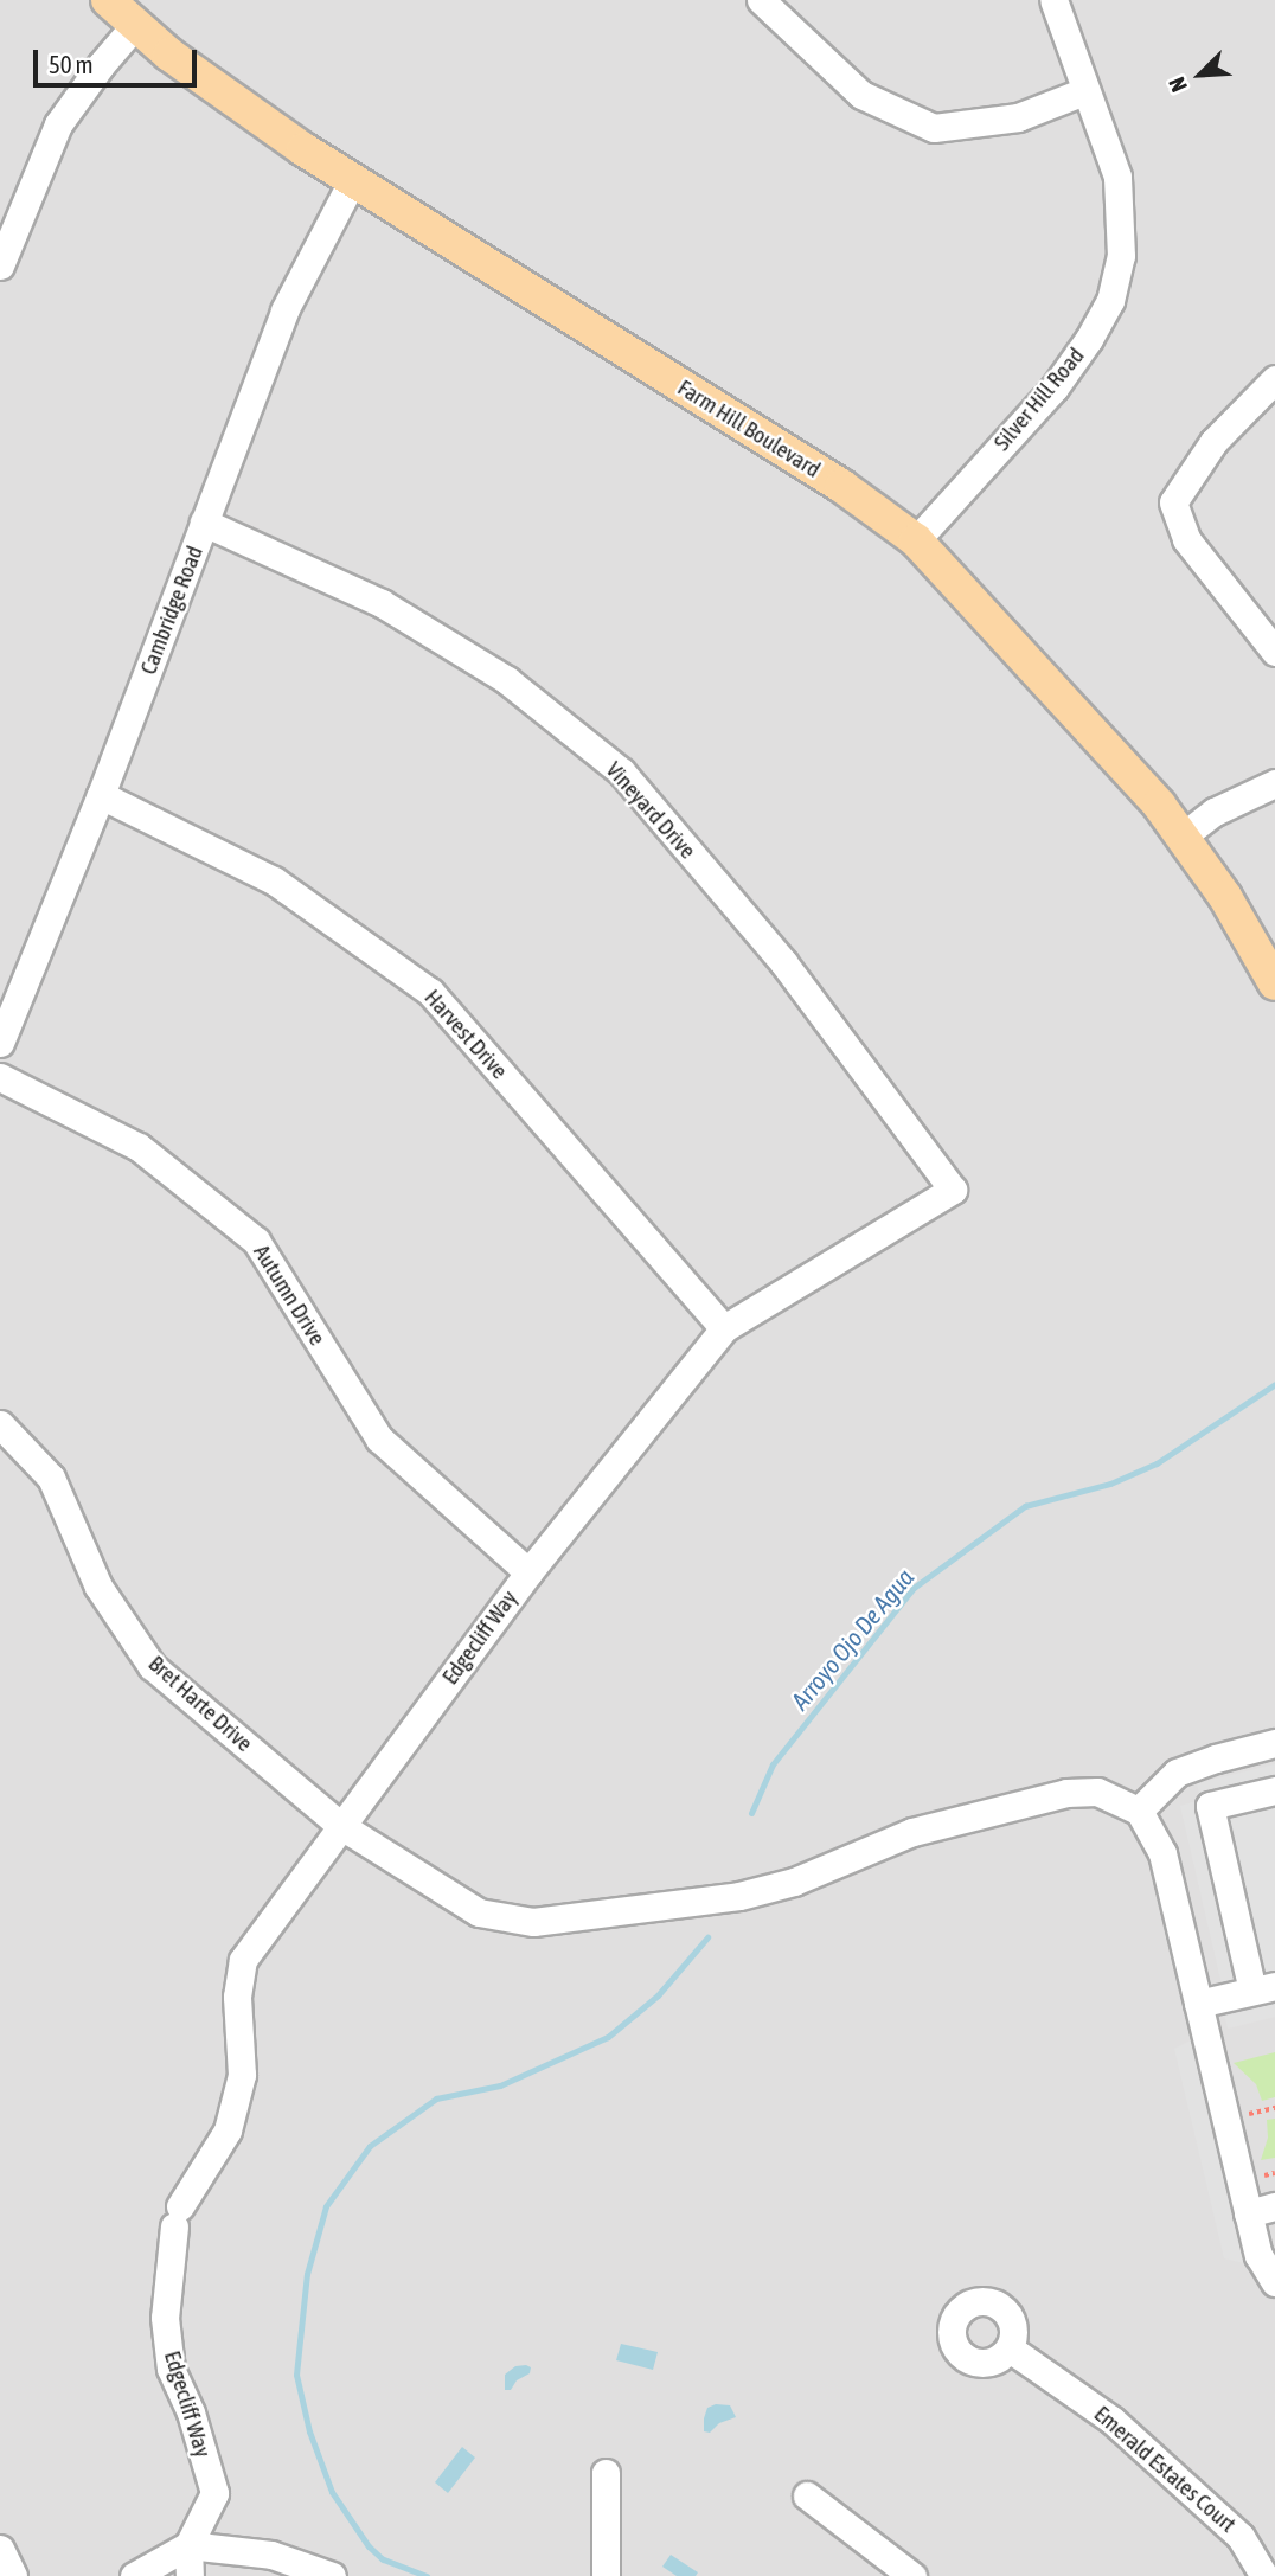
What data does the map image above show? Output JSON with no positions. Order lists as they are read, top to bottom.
{
  "streets": {
    "main road": ["Farm Hill Boulevard"],
    "street": [
      "Silver Hill Road",
      "Cambridge Road",
      "Vineyard Drive",
      "Harvest Drive",
      "Autumn Drive",
      "Edgecliff Way",
      "Bret Harte Drive",
      "Emerald Estates Court"
    ]
  },
  "crossings": [
    ["Silver Hill Road", "Farm Hill Boulevard"],
    ["Farm Hill Boulevard", "Cambridge Road"],
    ["Cambridge Road", "Vineyard Drive"],
    ["Cambridge Road", "Harvest Drive"],
    ["Vineyard Drive", "Edgecliff Way"],
    ["Harvest Drive", "Edgecliff Way"],
    ["Autumn Drive", "Edgecliff Way"],
    ["Edgecliff Way", "Bret Harte Drive"]
  ],
  "water": ["Arroyo Ojo De Agua"],
  "scale_bar": "50 m",
  "north": "bottom left"
}
